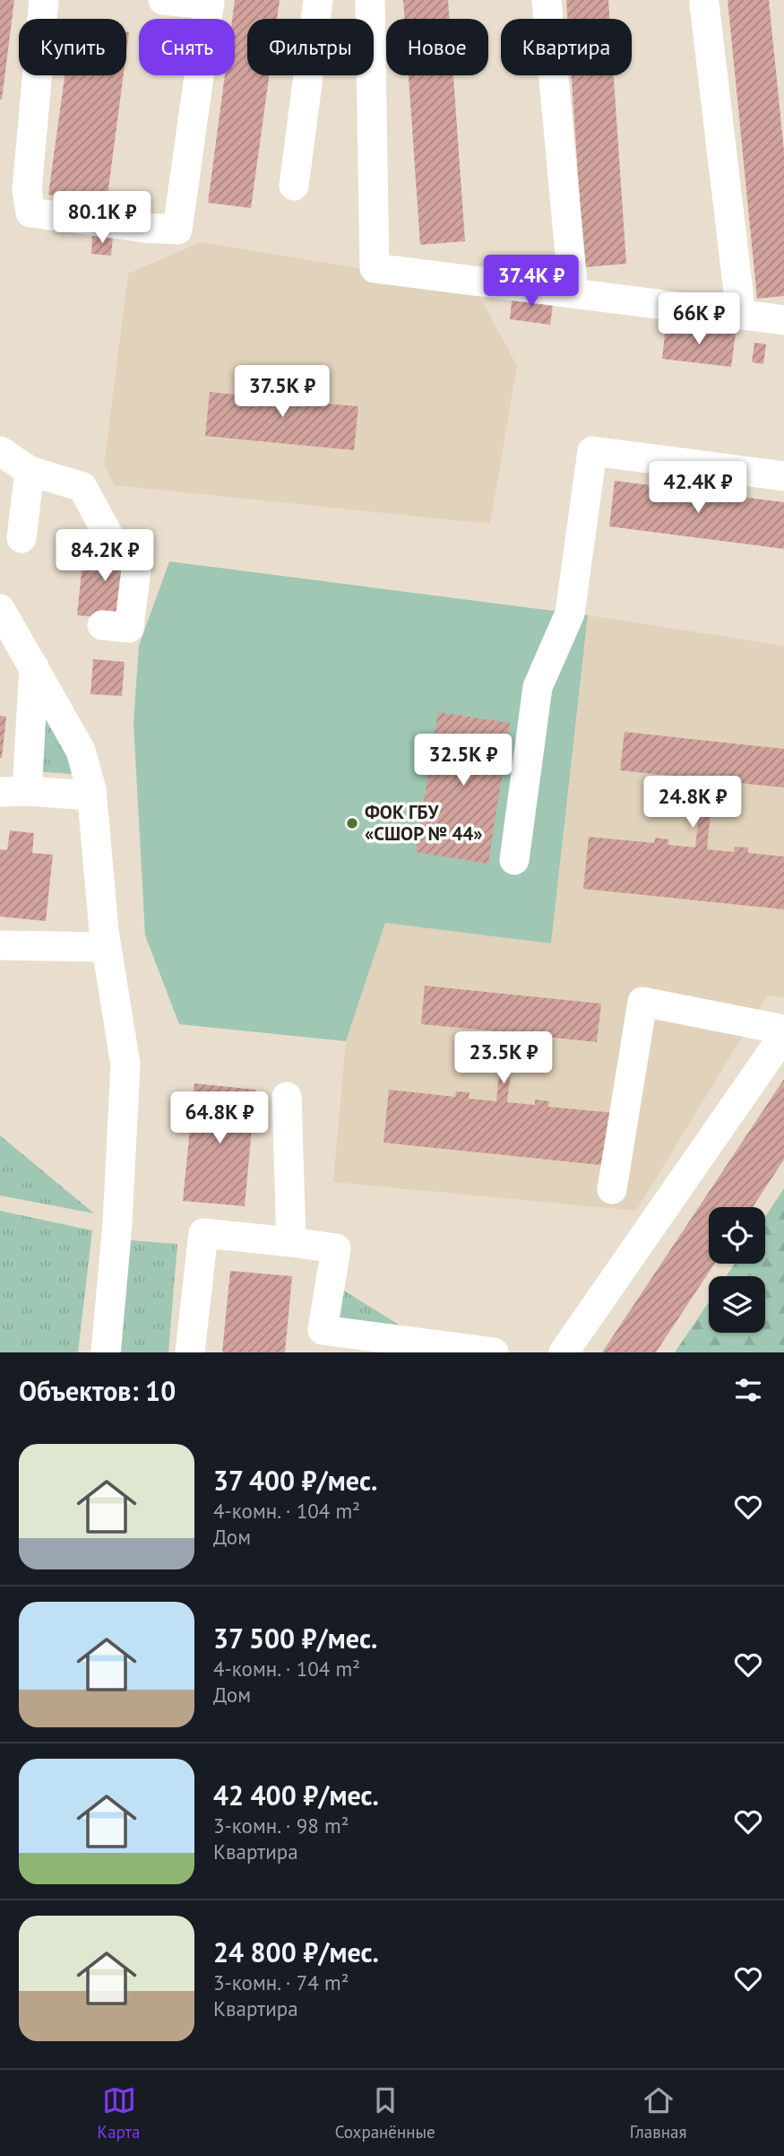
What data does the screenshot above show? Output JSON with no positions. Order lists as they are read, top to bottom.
{
  "places": ["ФОК ГБУ «СШОР № 44»"],
  "page": {
    "chip": [
      "Купить",
      "Снять",
      "Фильтры",
      "Новое",
      "Квартира"
    ],
    "price": [
      "80.1K ₽",
      "37.4K ₽",
      "66K ₽",
      "37.5K ₽",
      "42.4K ₽",
      "84.2K ₽",
      "32.5K ₽",
      "24.8K ₽",
      "23.5K ₽",
      "64.8K ₽"
    ],
    "heading": "Объектов: 10",
    "list": [
      {
        "name": "37 400 ₽/мес.",
        "note": "4-комн. · 104 m² · Дом"
      },
      {
        "name": "37 500 ₽/мес.",
        "note": "4-комн. · 104 m² · Дом"
      },
      {
        "name": "42 400 ₽/мес.",
        "note": "3-комн. · 98 m² · Квартира"
      },
      {
        "name": "24 800 ₽/мес.",
        "note": "3-комн. · 74 m² · Квартира"
      }
    ],
    "tabs": ["Карта", "Сохранённые", "Главная"]
  }
}
